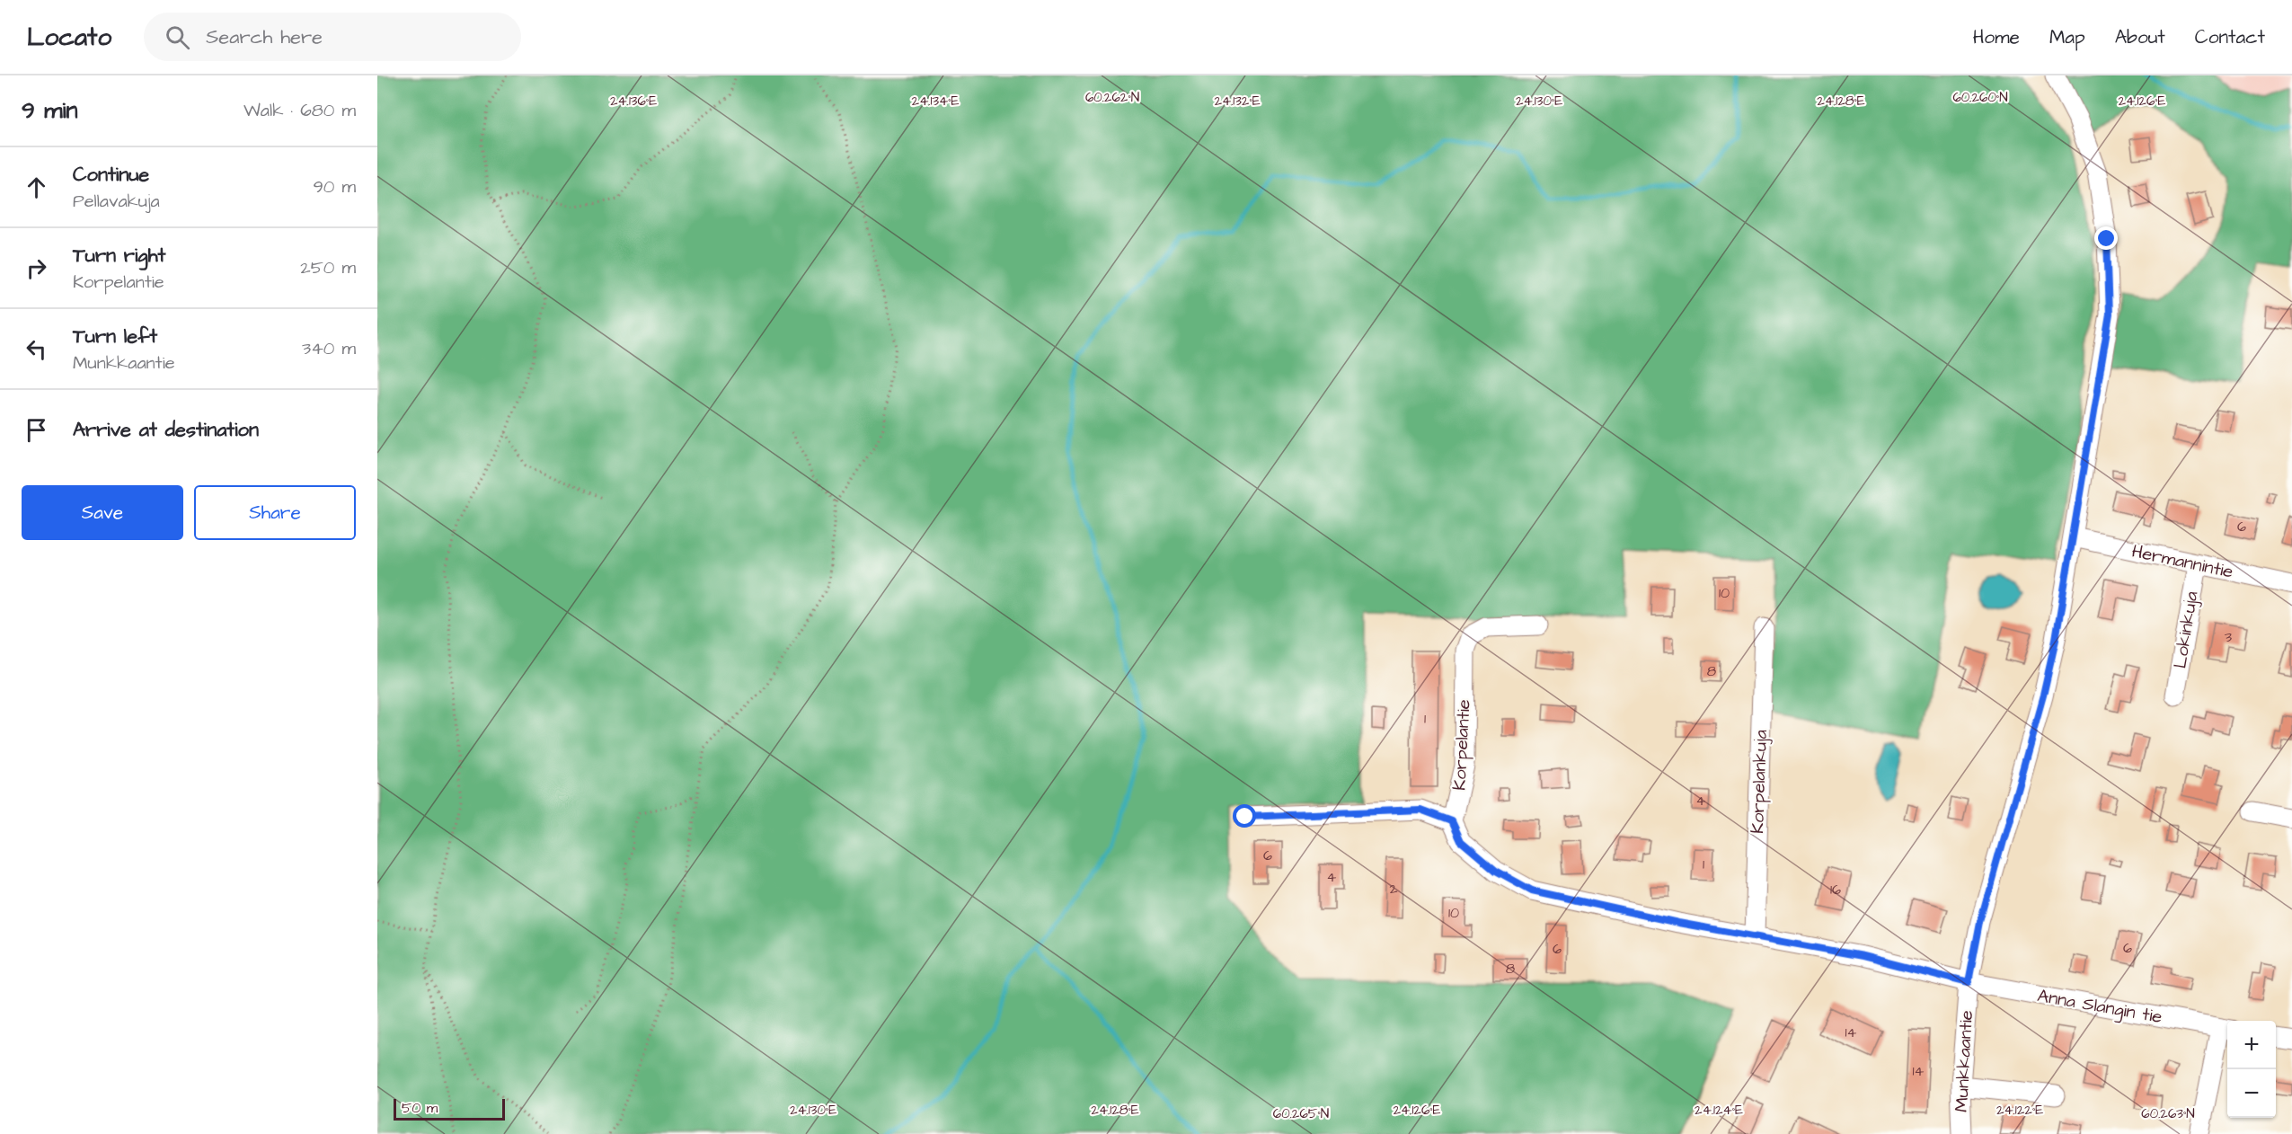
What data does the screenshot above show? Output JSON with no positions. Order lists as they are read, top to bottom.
{
  "streets": {
    "street": [
      "Hermannintie",
      "Lokinkuja",
      "Korpelantie",
      "Korpelankuja",
      "Anna Slangin tie",
      "Munkkaantie"
    ]
  },
  "crossings": [
    ["Hermannintie", "Lokinkuja"],
    ["Hermannintie", "Munkkaantie"],
    ["Anna Slangin tie", "Munkkaantie"]
  ],
  "house_numbers": [
    "6",
    "10",
    "3",
    "8",
    "1",
    "4",
    "6",
    "1",
    "4",
    "2",
    "16",
    "10",
    "6",
    "6",
    "8",
    "14",
    "14"
  ],
  "scale_bar": "50 m",
  "page": {
    "header": "Locato",
    "search": "Search here",
    "nav": [
      "Home",
      "Map",
      "About",
      "Contact"
    ],
    "heading": ["9 min", "Walk · 680 m"],
    "list": [
      ["Continue", "Pellavakuja", "90 m"],
      ["Turn right", "Korpelantie", "250 m"],
      ["Turn left", "Munkkaantie", "340 m"],
      "Arrive at destination"
    ],
    "buttons": ["Save", "Share"],
    "map_buttons": ["+", "−"],
    "scale": "50 m"
  },
  "coordinates": [
    "60.262°N",
    "60.260°N",
    "24.136°E",
    "24.134°E",
    "24.132°E",
    "24.130°E",
    "24.128°E",
    "24.126°E",
    "24.124°E",
    "24.122°E",
    "60.265°N",
    "60.263°N"
  ]
}
